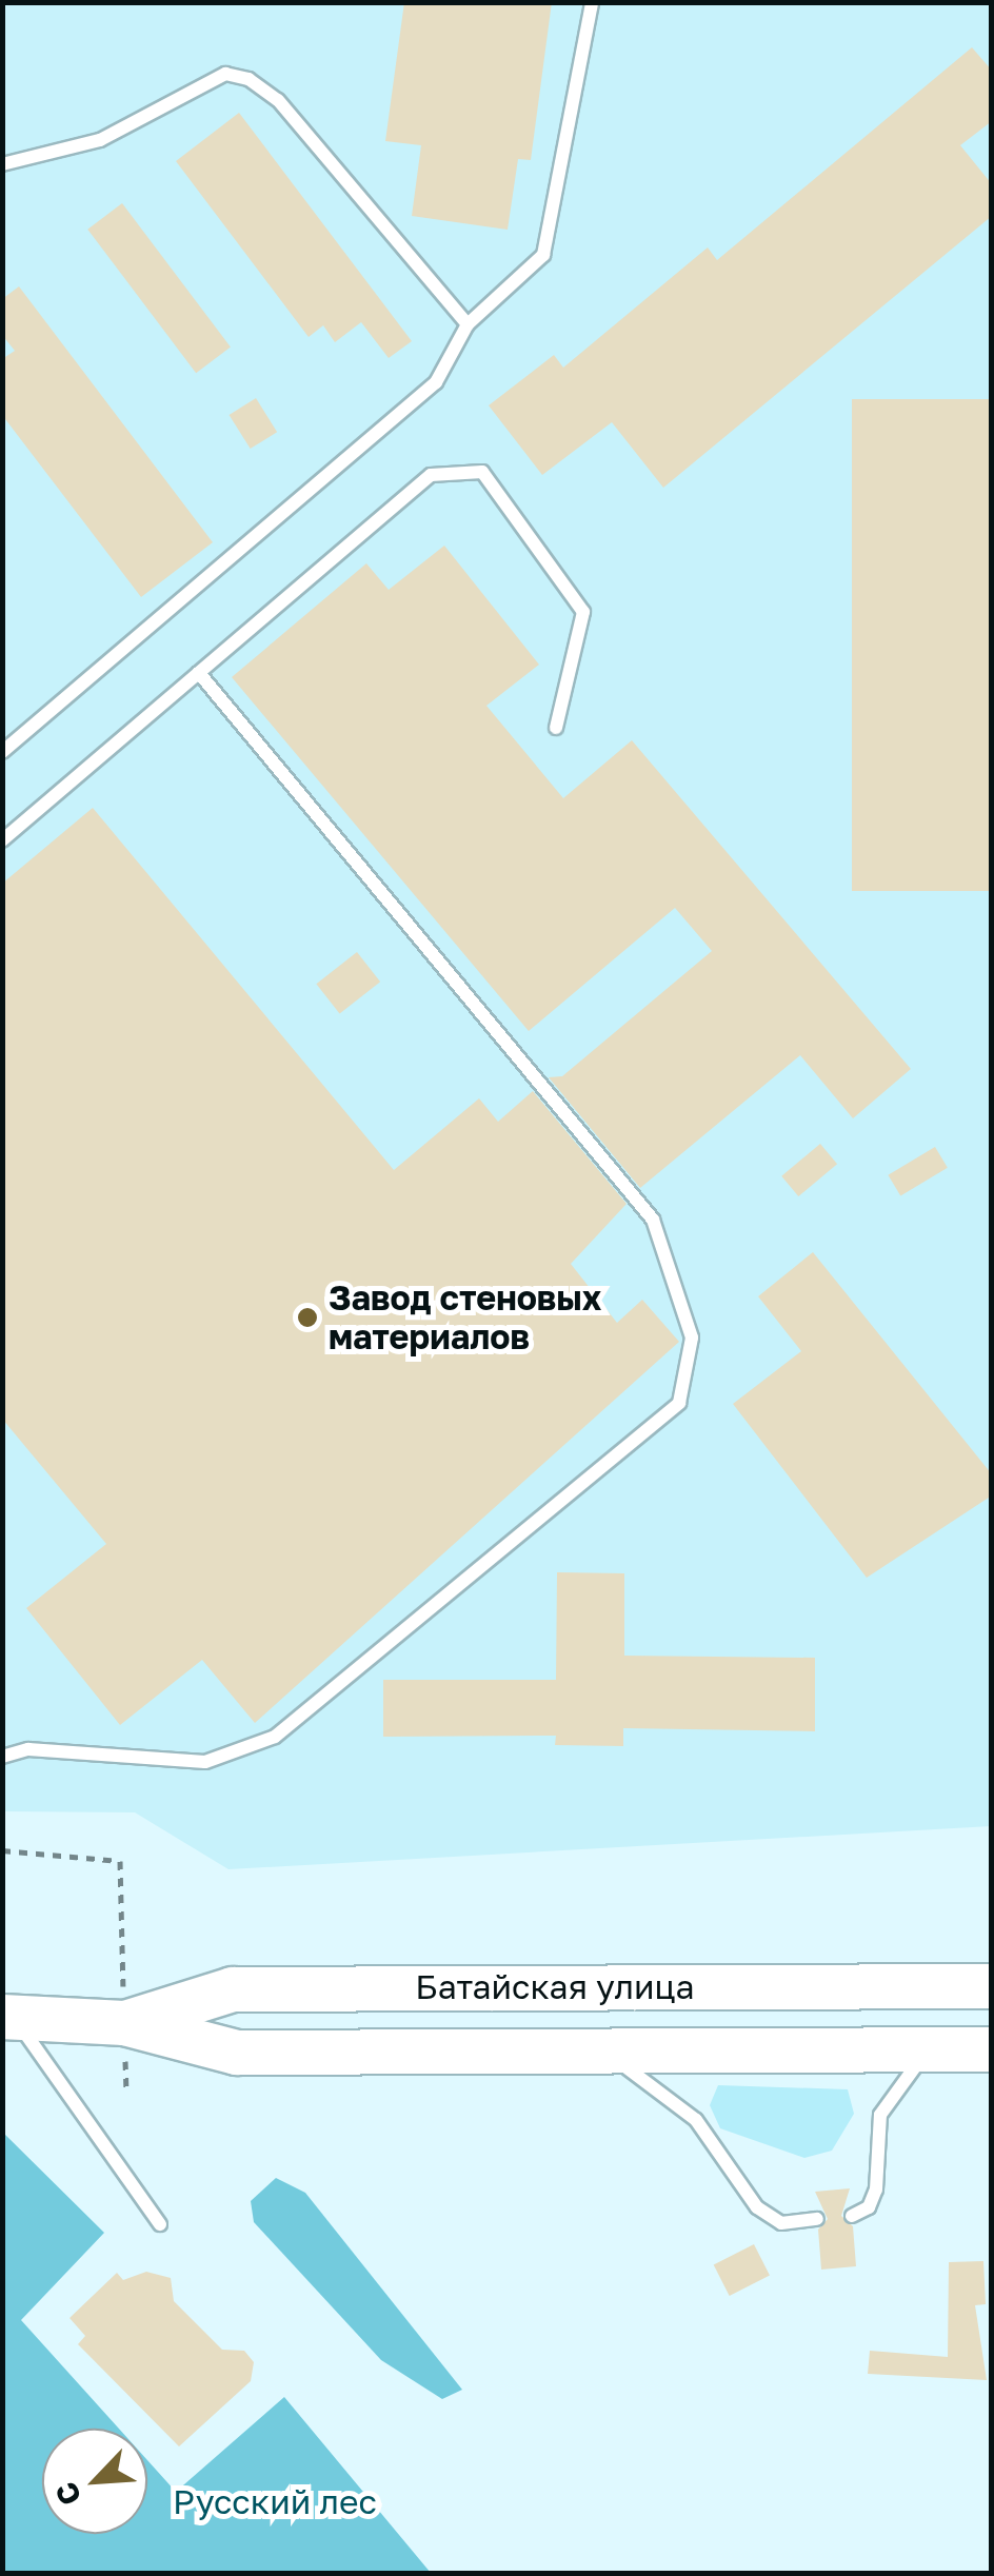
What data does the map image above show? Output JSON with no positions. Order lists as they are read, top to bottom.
{
  "streets": {
    "highway": ["Батайская улица"]
  },
  "parks": ["Русский лес"],
  "places": ["Завод стеновых материалов"],
  "north": "bottom left"
}
